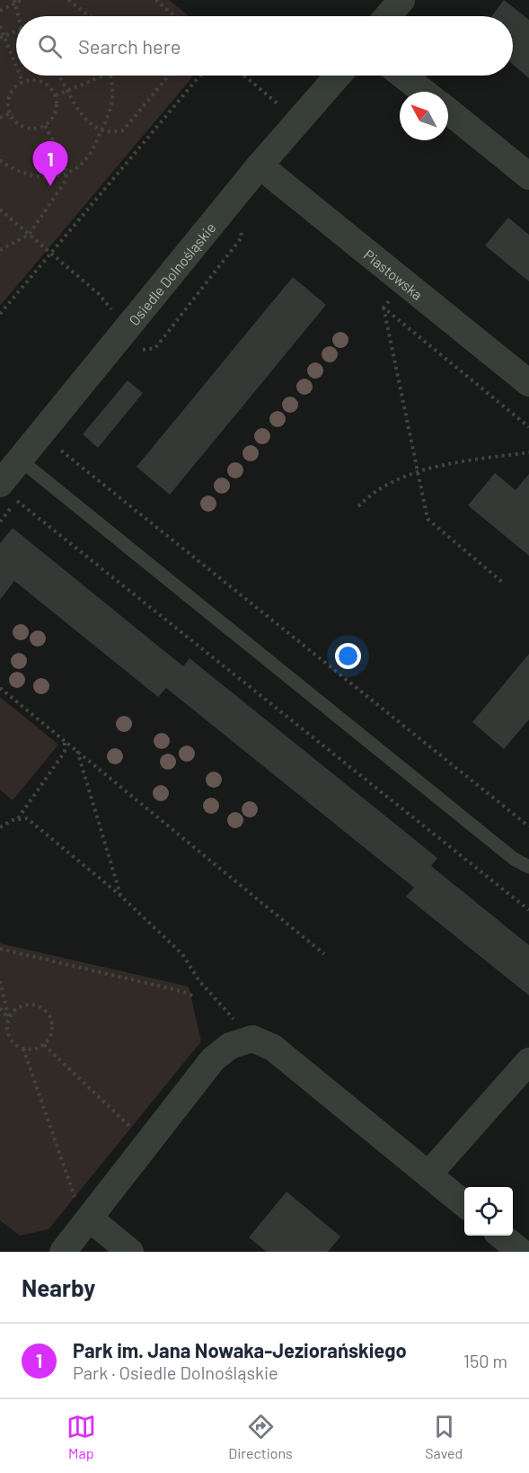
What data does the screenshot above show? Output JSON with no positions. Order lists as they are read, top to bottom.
{
  "streets": {
    "street": ["Osiedle Dolnośląskie", "Piastowska"]
  },
  "crossings": [
    ["Osiedle Dolnośląskie", "Piastowska"]
  ],
  "north": "top left",
  "page": {
    "search": "Search here",
    "pins": "1",
    "heading": "Nearby",
    "list": [
      {
        "mark": "1",
        "name": "Park im. Jana Nowaka-Jeziorańskiego",
        "note": "Park · Osiedle Dolnośląskie",
        "value": "150 m"
      }
    ],
    "nav": ["Map", "Directions", "Saved"]
  }
}
